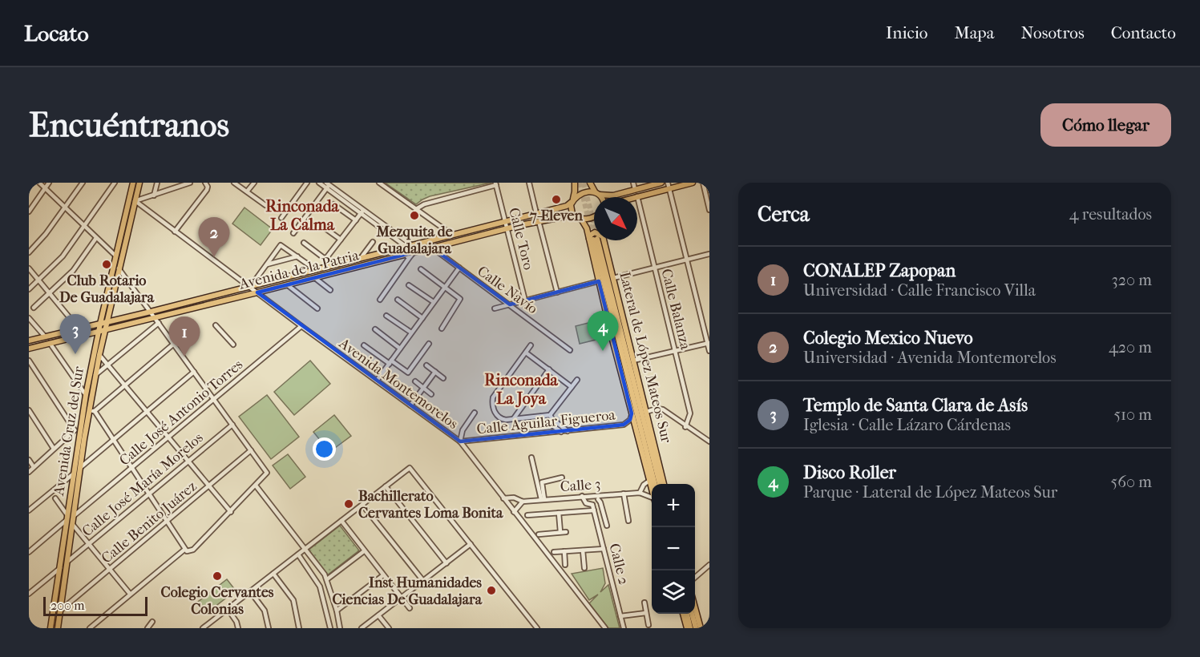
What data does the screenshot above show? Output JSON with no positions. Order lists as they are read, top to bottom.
{
  "streets": {
    "main road": ["Avenida de la Patria", "Lateral de López Mateos Sur", "Avenida Cruz del Sur"],
    "street": [
      "Calle Toro",
      "Calle Navío",
      "Calle Balanza",
      "Avenida Montemorelos",
      "Calle José Antonio Torres",
      "Calle Aguilar Figueroa",
      "Calle José María Morelos",
      "Calle 3",
      "Calle Benito Juárez",
      "Calle 2"
    ]
  },
  "crossings": [
    ["Calle Toro", "Avenida de la Patria"],
    ["Avenida de la Patria", "Calle Navío"],
    ["Avenida de la Patria", "Lateral de López Mateos Sur"],
    ["Avenida de la Patria", "Avenida Montemorelos"],
    ["Avenida de la Patria", "Avenida Cruz del Sur"],
    ["Lateral de López Mateos Sur", "Calle Aguilar Figueroa"],
    ["Avenida Montemorelos", "Calle José Antonio Torres"],
    ["Avenida Montemorelos", "Calle Aguilar Figueroa"],
    ["Avenida Montemorelos", "Avenida Cruz del Sur"],
    ["Avenida Montemorelos", "Calle 3"],
    ["Calle José Antonio Torres", "Avenida Cruz del Sur"],
    ["Avenida Cruz del Sur", "Calle José María Morelos"],
    ["Avenida Cruz del Sur", "Calle Benito Juárez"]
  ],
  "districts": ["Rinconada La Calma", "Rinconada La Joya"],
  "places": [
    "7-Eleven",
    "Mezquita de Guadalajara",
    "Club Rotario De Guadalajara",
    "Bachillerato Cervantes Loma Bonita",
    "Colegio Cervantes Colonias",
    "Inst Humanidades Ciencias De Guadalajara"
  ],
  "scale_bar": "200 m",
  "north": "bottom right",
  "page": {
    "header": "Locato",
    "nav": [
      "Inicio",
      "Mapa",
      "Nosotros",
      "Contacto"
    ],
    "buttons": "Cómo llegar",
    "title": "Encuéntranos",
    "heading": ["Cerca", "4 resultados"],
    "pins": [
      "2",
      "4",
      "3",
      "1"
    ],
    "list": [
      {
        "mark": "1",
        "name": "CONALEP Zapopan",
        "note": "Universidad · Calle Francisco Villa",
        "value": "320 m"
      },
      {
        "mark": "2",
        "name": "Colegio Mexico Nuevo",
        "note": "Universidad · Avenida Montemorelos",
        "value": "420 m"
      },
      {
        "mark": "3",
        "name": "Templo de Santa Clara de Asís",
        "note": "Iglesia · Calle Lázaro Cárdenas",
        "value": "510 m"
      },
      {
        "mark": "4",
        "name": "Disco Roller",
        "note": "Parque · Lateral de López Mateos Sur",
        "value": "560 m"
      }
    ],
    "map_buttons": ["+", "−"],
    "scale": "200 m"
  }
}
